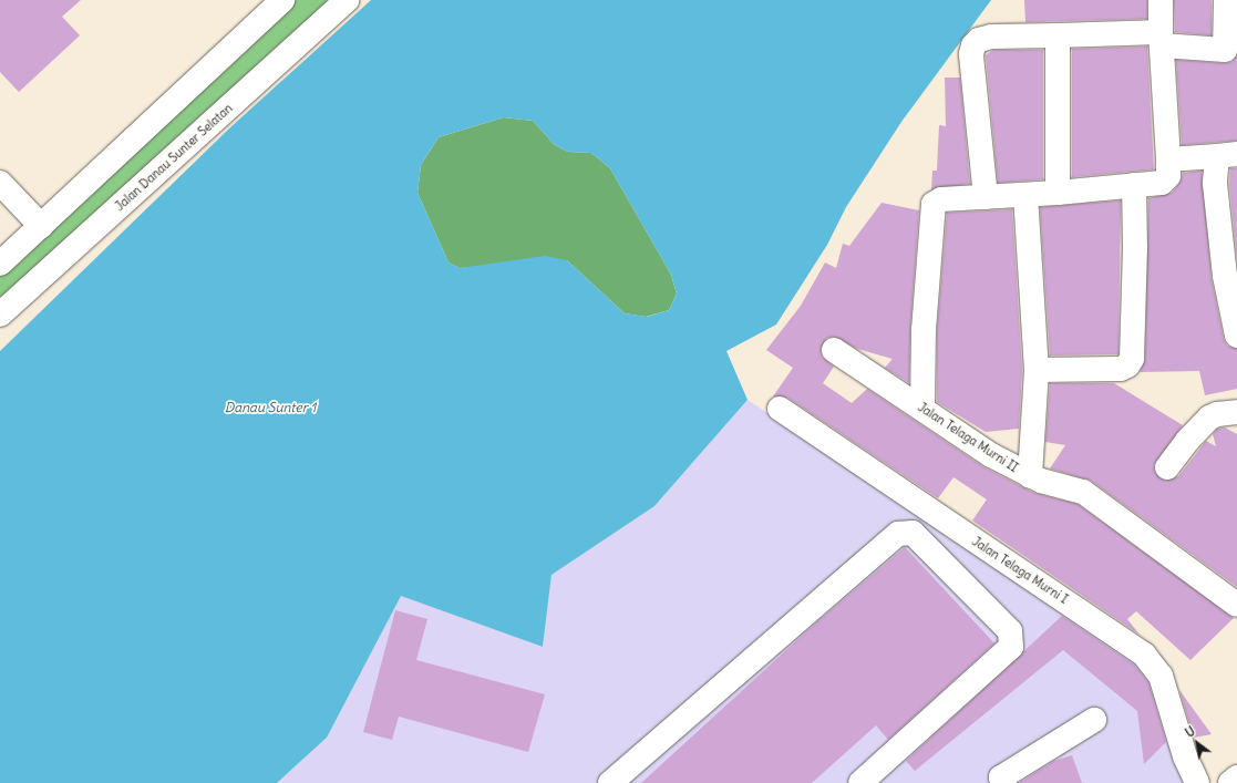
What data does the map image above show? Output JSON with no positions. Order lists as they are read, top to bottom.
{
  "streets": {
    "street": ["Jalan Danau Sunter Selatan", "Jalan Telaga Murni II", "Jalan Telaga Murni I"]
  },
  "water": ["Danau Sunter 1"],
  "north": "top left"
}
